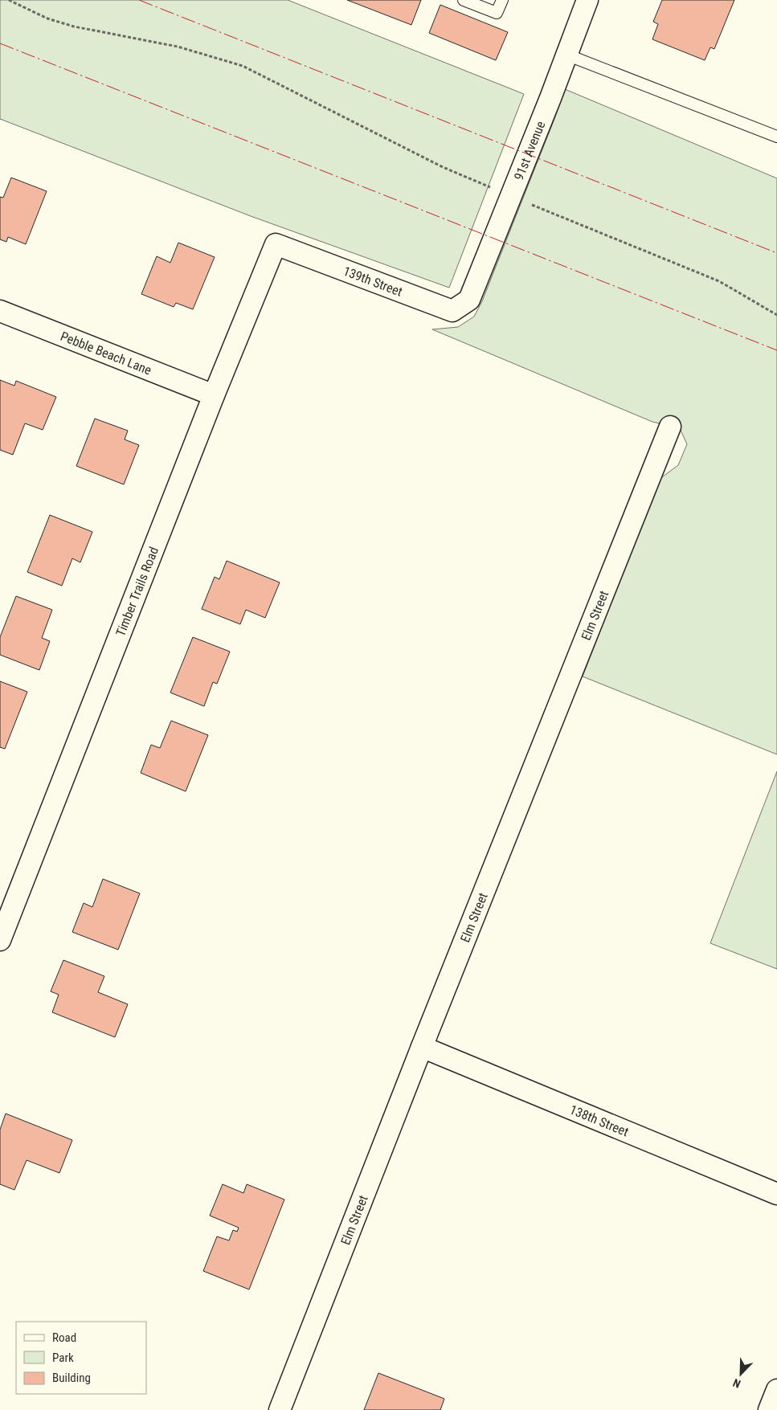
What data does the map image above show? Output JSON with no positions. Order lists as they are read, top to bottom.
{
  "streets": {
    "street": [
      "91st Avenue",
      "139th Street",
      "Pebble Beach Lane",
      "Timber Trails Road",
      "Elm Street",
      "138th Street"
    ]
  },
  "crossings": [
    ["91st Avenue", "139th Street"],
    ["139th Street", "Timber Trails Road"],
    ["Pebble Beach Lane", "Timber Trails Road"],
    ["Elm Street", "138th Street"]
  ],
  "legend": ["Road", "Park", "Building"],
  "north": "bottom left"
}
